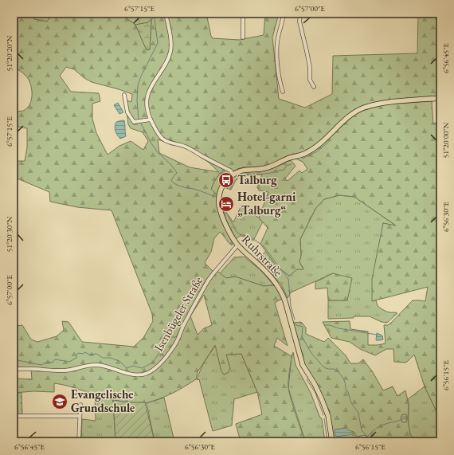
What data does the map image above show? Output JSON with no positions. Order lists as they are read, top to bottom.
{
  "streets": {
    "main road": ["Ruhrstraße"],
    "street": ["Isenbügeler Straße"]
  },
  "crossings": [
    ["Ruhrstraße", "Isenbügeler Straße"]
  ],
  "places": {
    "bus stop": ["Talburg"],
    "hotel": ["Hotel-garni „Talburg“"],
    "school or university": ["Evangelische Grundschule"]
  },
  "coordinates": [
    "6°57'15\"E",
    "6°57'00\"E",
    "51°20'20\"N",
    "6°56'45\"E",
    "51°20'00\"N",
    "6°56'30\"E",
    "51°20'30\"N",
    "6°56'15\"E"
  ]
}
